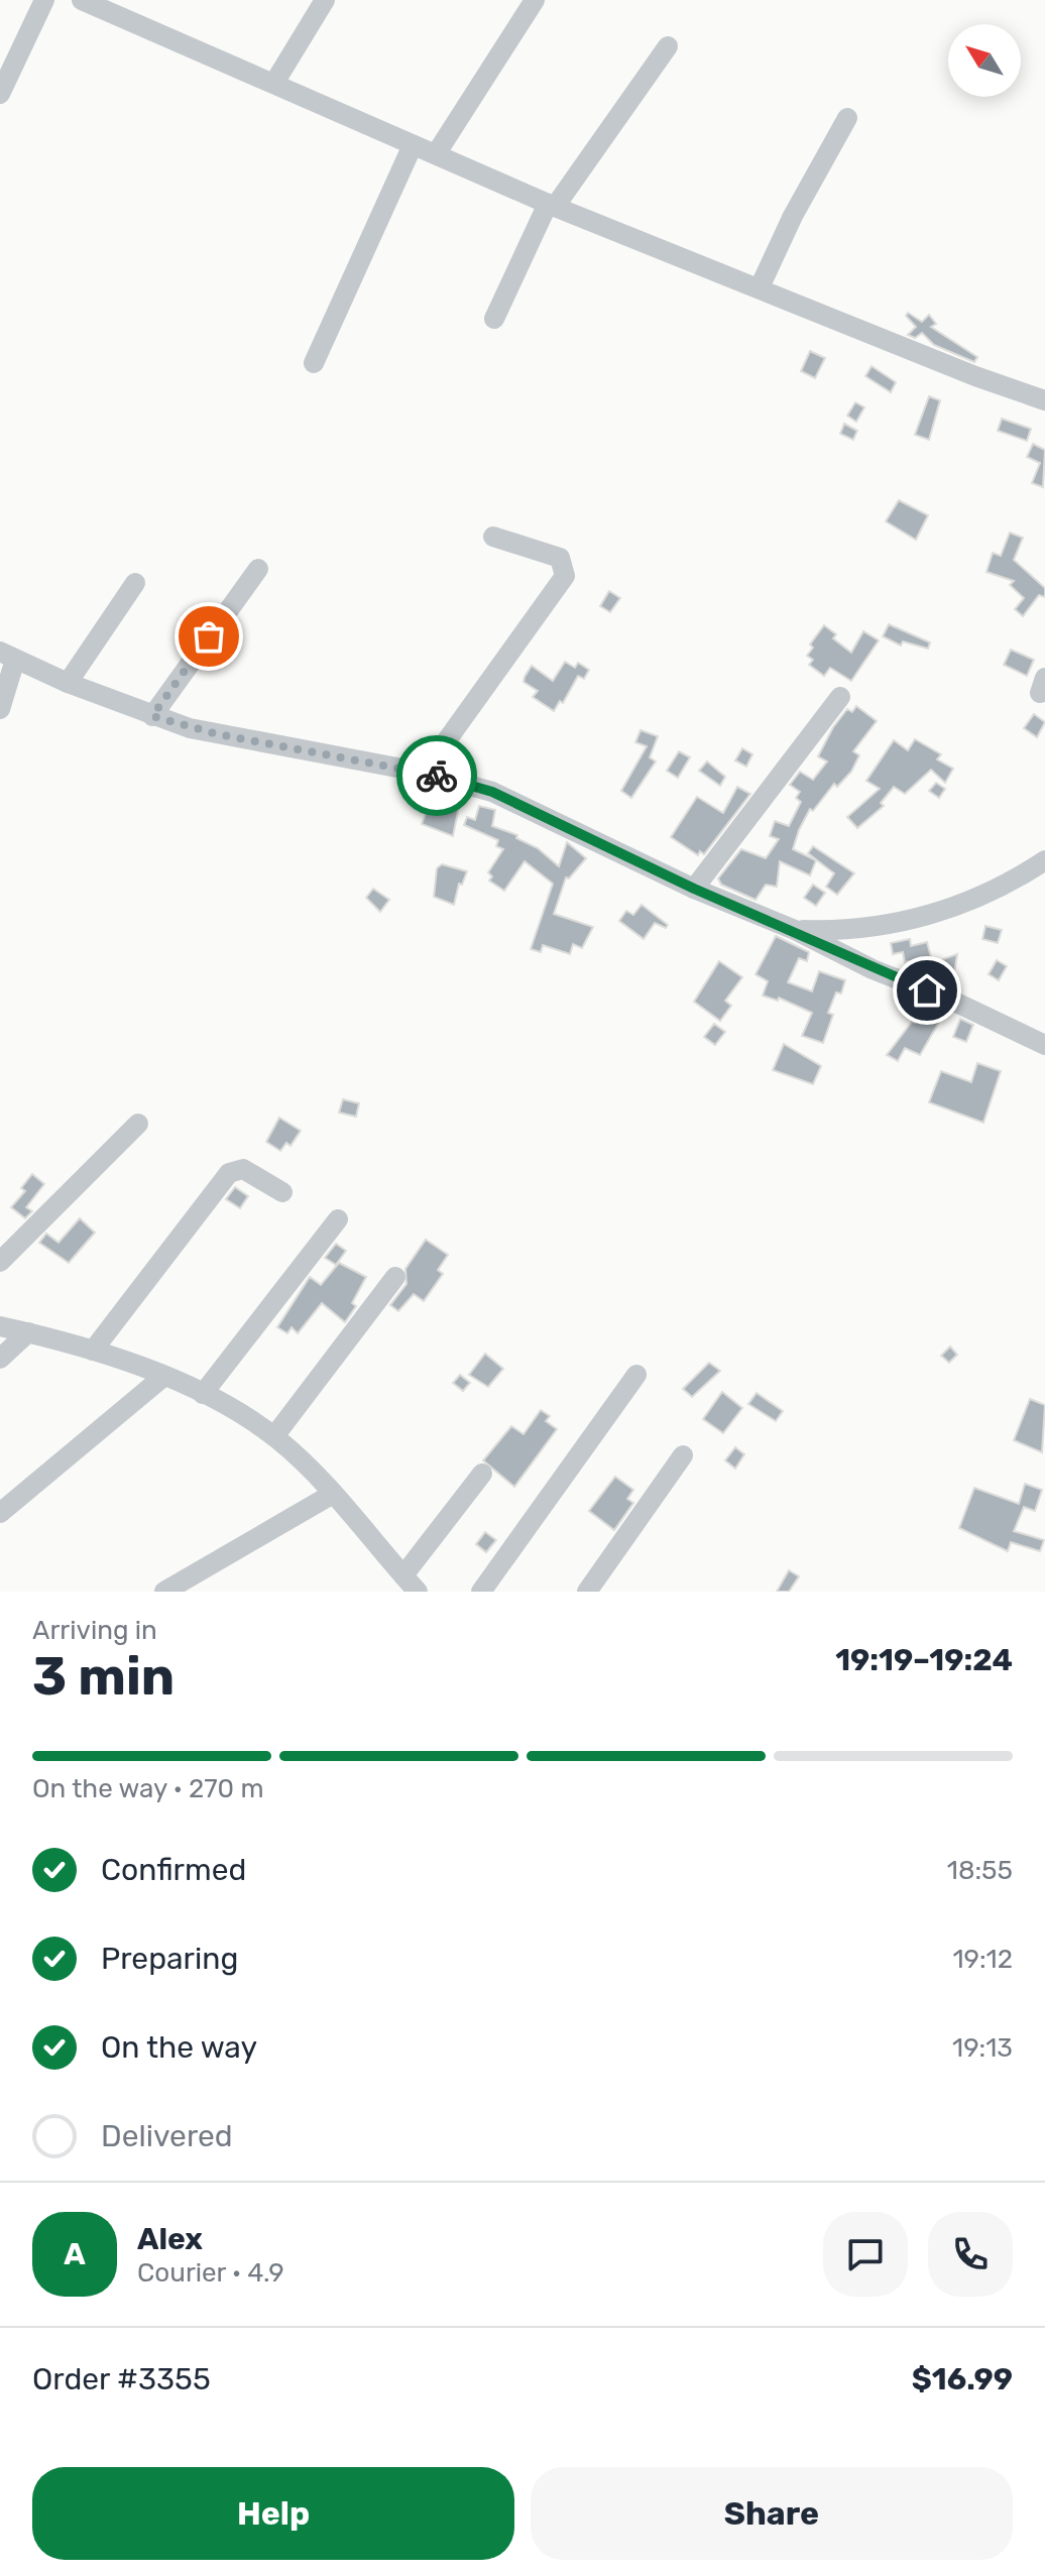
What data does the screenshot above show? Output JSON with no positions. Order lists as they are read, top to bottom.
{
  "north": "top left",
  "page": {
    "heading": ["3 min", "Arriving in", "19:19–19:24"],
    "panel": [
      "Alex",
      "Courier · 4.9",
      "Order #3355",
      "$16.99"
    ],
    "bar": "On the way · 270 m",
    "list": [
      ["Confirmed", "18:55"],
      ["Preparing", "19:12"],
      ["On the way", "19:13"],
      "Delivered"
    ],
    "round": "A",
    "buttons": ["Help", "Share"]
  }
}
